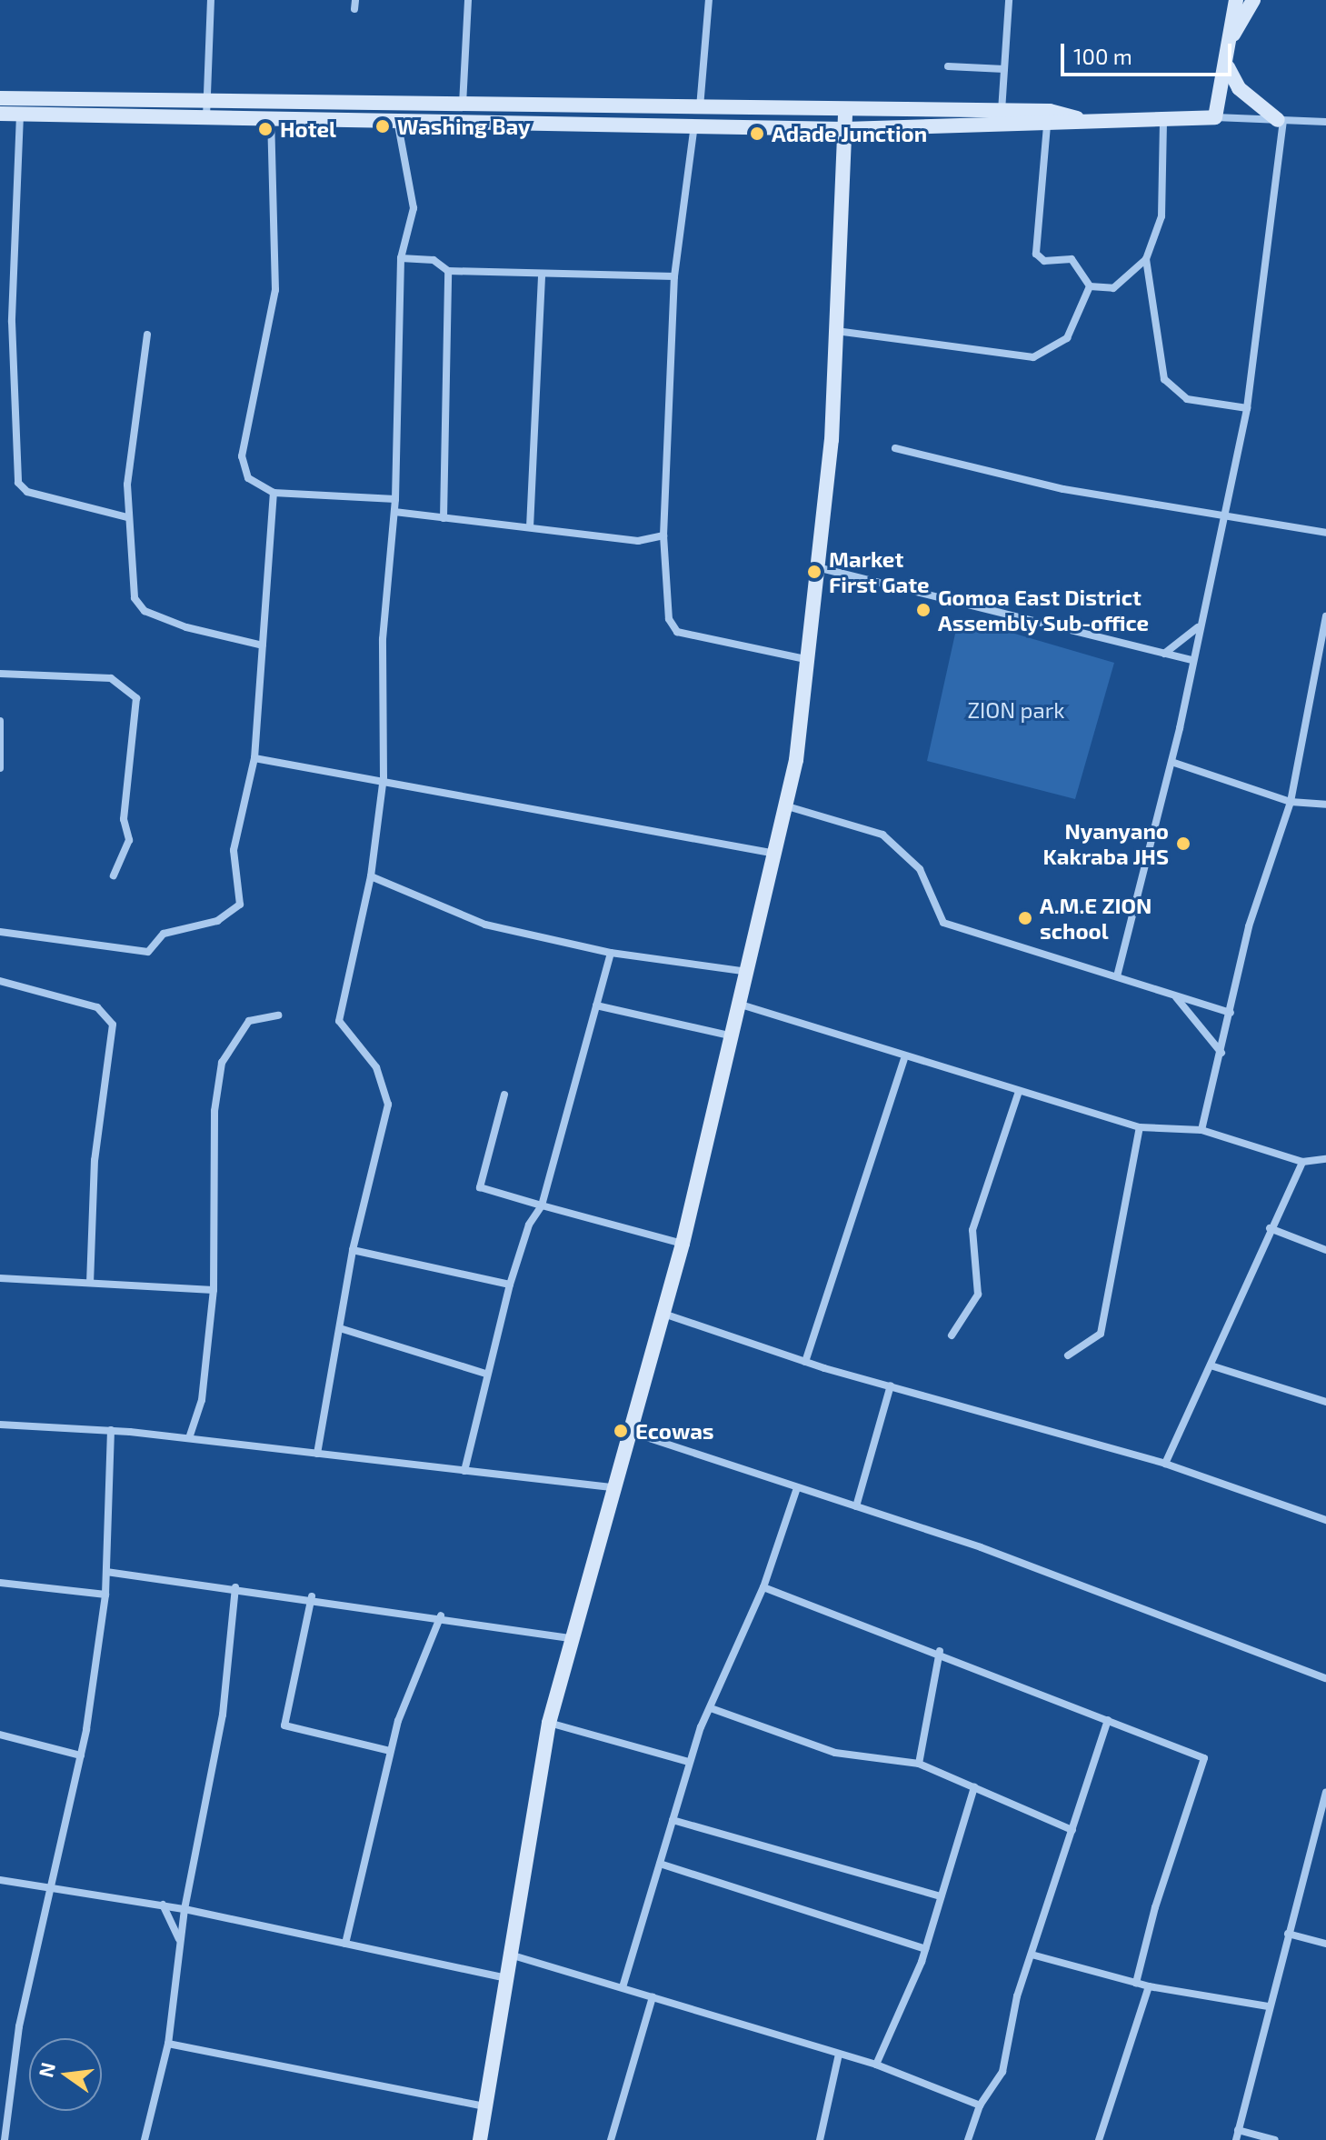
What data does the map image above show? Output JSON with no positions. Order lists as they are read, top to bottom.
{
  "parks": ["ZION park"],
  "places": [
    "Washing Bay",
    "Hotel",
    "Adade Junction",
    "Market First Gate",
    "Gomoa East District Assembly Sub-office",
    "Nyanyano Kakraba JHS",
    "A.M.E ZION school",
    "Ecowas"
  ],
  "scale_bar": "100 m",
  "north": "left"
}
